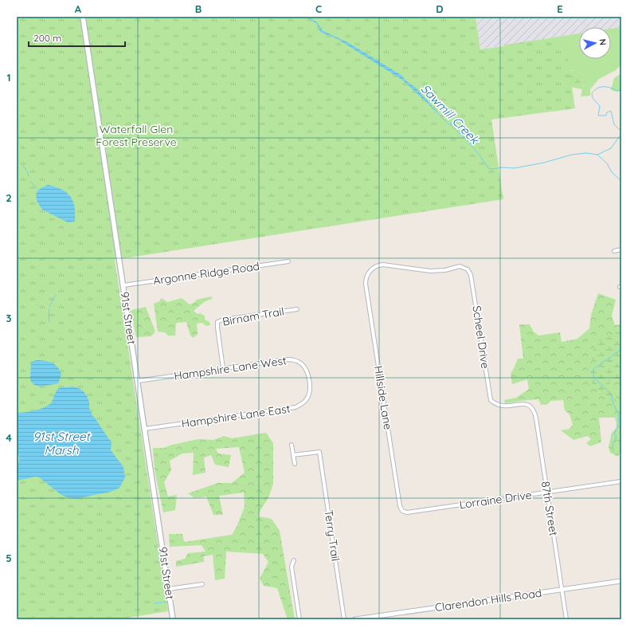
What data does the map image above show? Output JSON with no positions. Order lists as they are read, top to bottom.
{
  "streets": {
    "main road": ["91st Street"],
    "street": [
      "Argonne Ridge Road",
      "Birnam Trail",
      "Scheel Drive",
      "Hampshire Lane West",
      "Hillside Lane",
      "Hampshire Lane East",
      "Lorraine Drive",
      "87th Street",
      "Terry Trail",
      "Clarendon Hills Road"
    ]
  },
  "crossings": [
    ["Argonne Ridge Road", "91st Street"],
    ["Birnam Trail", "Hampshire Lane West"],
    ["91st Street", "Hampshire Lane West"],
    ["91st Street", "Hampshire Lane East"],
    ["Scheel Drive", "Hillside Lane"],
    ["Scheel Drive", "87th Street"],
    ["Hampshire Lane West", "Hampshire Lane East"],
    ["Hillside Lane", "Lorraine Drive"],
    ["Lorraine Drive", "87th Street"],
    ["87th Street", "Clarendon Hills Road"]
  ],
  "water": ["Sawmill Creek", "91st Street Marsh"],
  "parks": ["Waterfall Glen Forest Preserve"],
  "scale_bar": "200 m",
  "north": "right",
  "grid": {
    "columns": [
      "A",
      "B",
      "C",
      "D",
      "E"
    ],
    "rows": [
      "1",
      "2",
      "3",
      "4",
      "5"
    ]
  }
}
